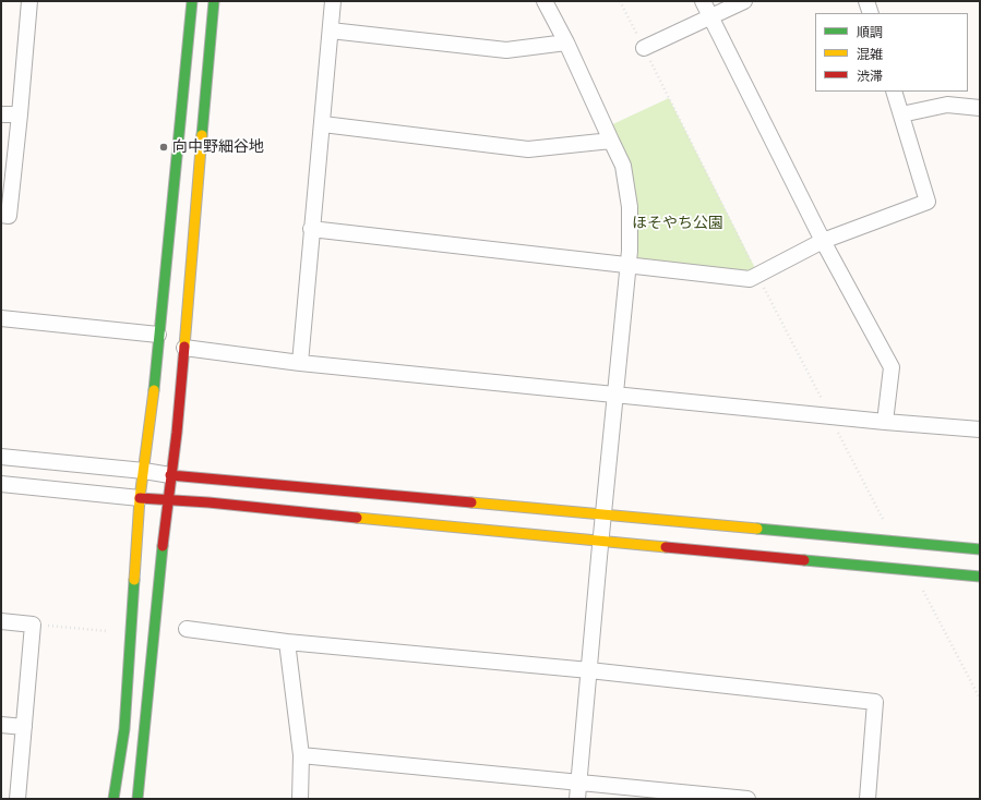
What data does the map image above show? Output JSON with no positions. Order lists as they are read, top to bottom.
{
  "parks": ["ほそやち公園"],
  "places": ["向中野細谷地"],
  "legend": ["順調", "混雑", "渋滞"]
}
